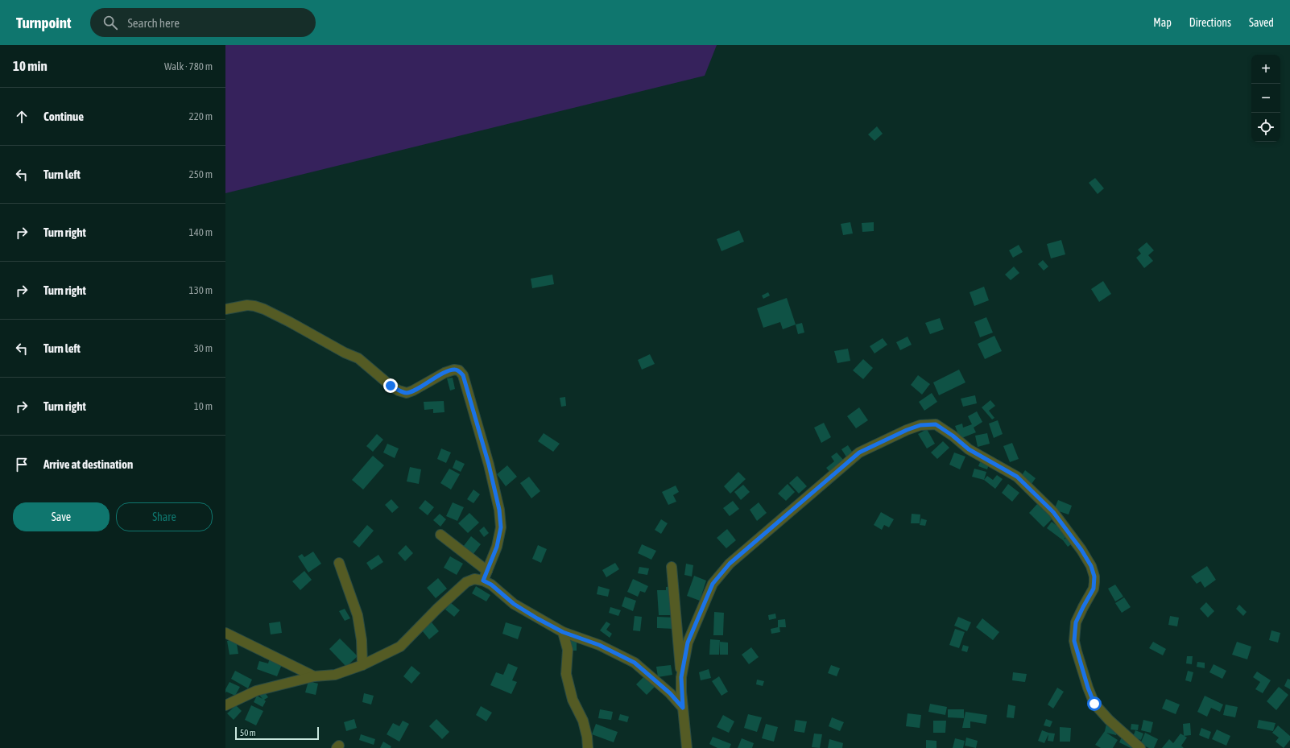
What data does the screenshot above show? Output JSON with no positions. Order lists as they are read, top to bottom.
{
  "scale_bar": "50 m",
  "page": {
    "header": "Turnpoint",
    "search": "Search here",
    "nav": ["Map", "Directions", "Saved"],
    "heading": ["10 min", "Walk · 780 m"],
    "map_buttons": ["+", "−"],
    "list": [
      ["Continue", "220 m"],
      ["Turn left", "250 m"],
      ["Turn right", "140 m"],
      ["Turn right", "130 m"],
      ["Turn left", "30 m"],
      ["Turn right", "10 m"],
      "Arrive at destination"
    ],
    "buttons": ["Save", "Share"],
    "scale": "50 m"
  }
}
